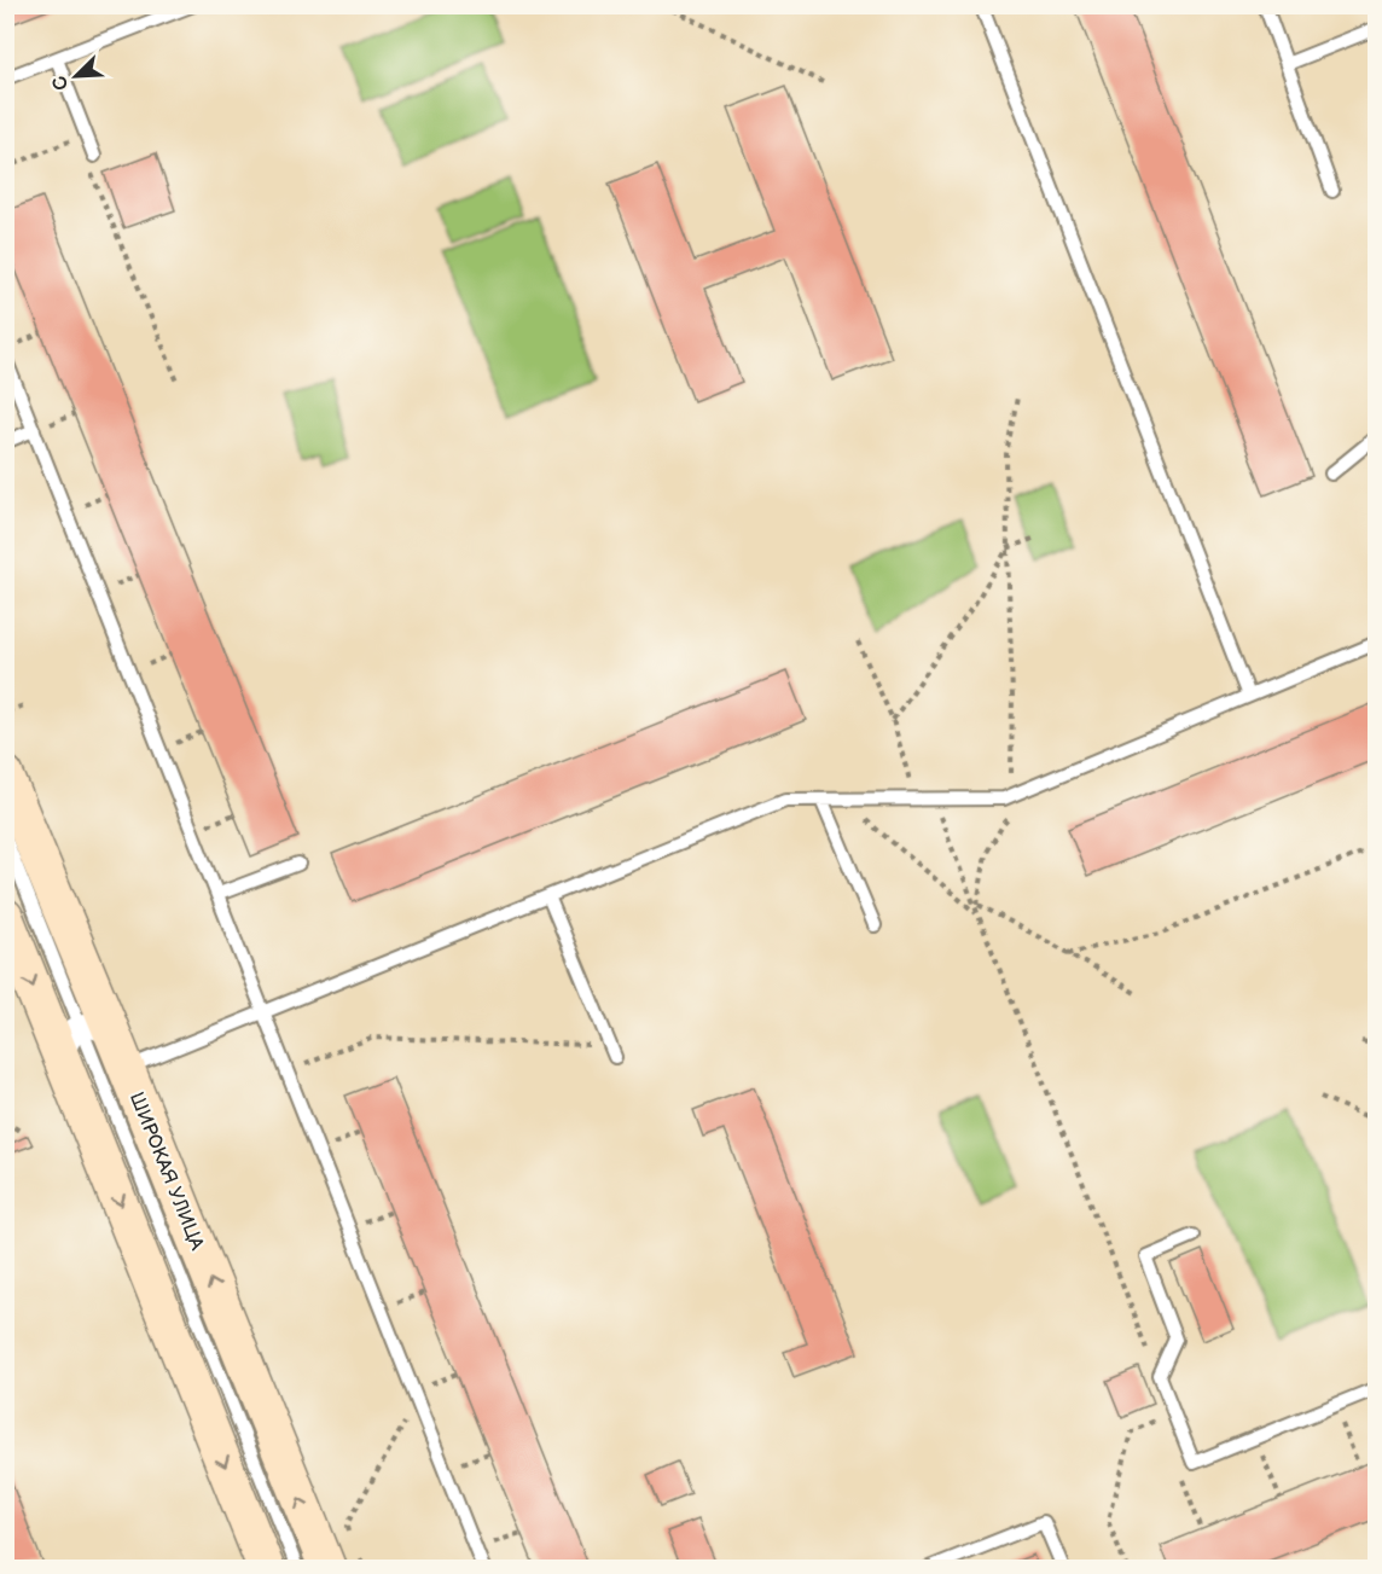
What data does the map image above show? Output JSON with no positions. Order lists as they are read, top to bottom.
{
  "streets": {
    "main road": ["ШИРОКАЯ УЛИЦА"]
  },
  "north": "bottom left"
}
